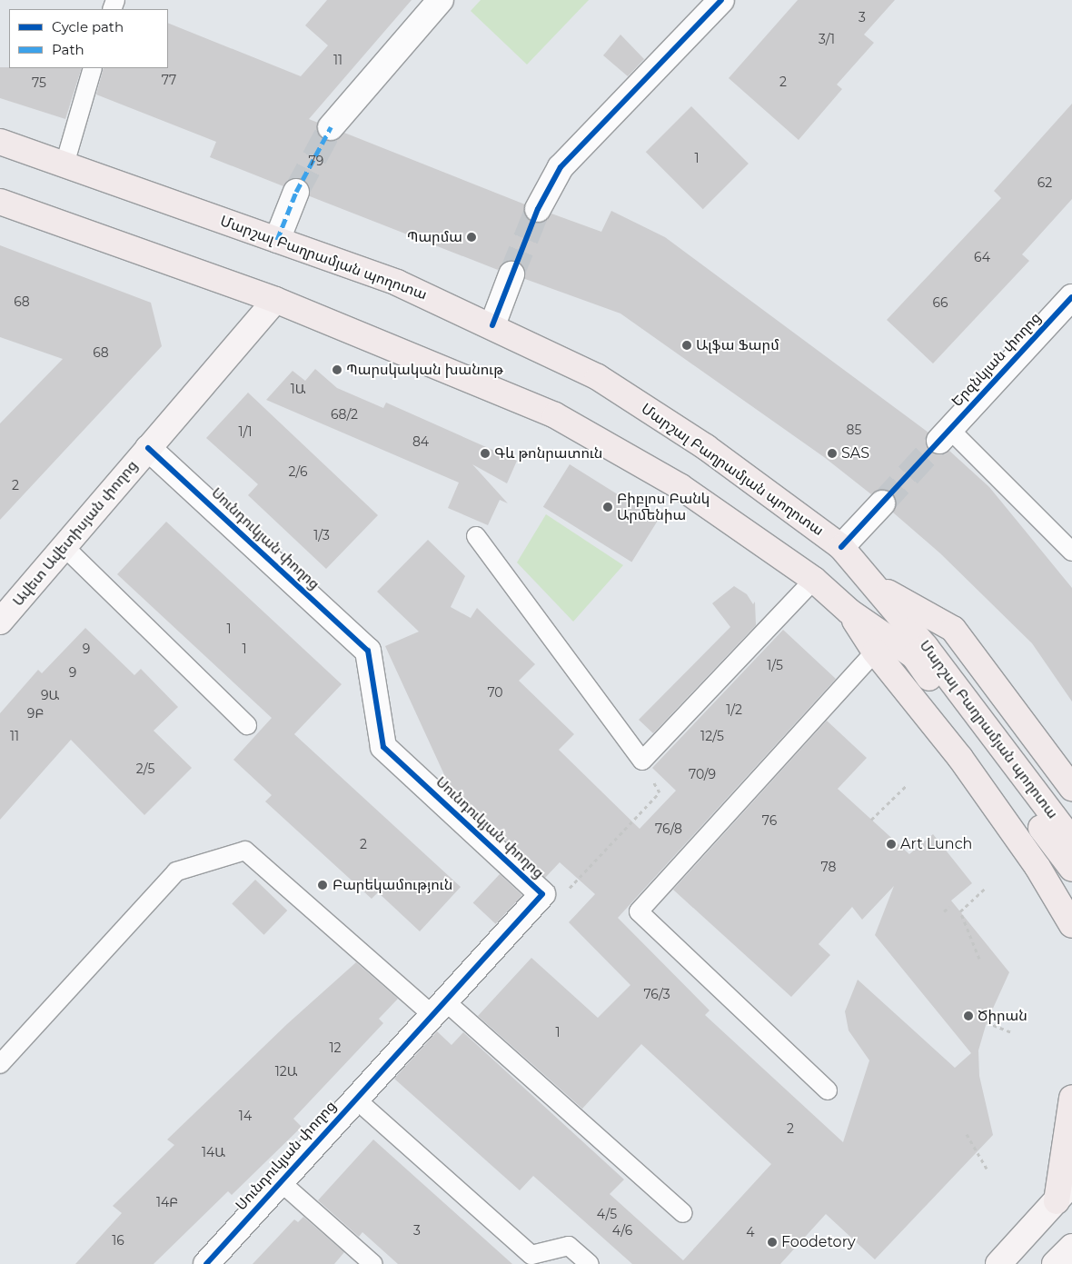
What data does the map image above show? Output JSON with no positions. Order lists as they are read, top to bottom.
{
  "streets": {
    "main road": ["Մարշալ Բաղրամյան պողոտա"],
    "street": ["Երզնկյան փողոց", "Ավետ Ավետիսյան փողոց", "Սունդուկյան փողոց"]
  },
  "crossings": [
    ["Մարշալ Բաղրամյան պողոտա", "Ավետ Ավետիսյան փողոց"],
    ["Ավետ Ավետիսյան փողոց", "Սունդուկյան փողոց"]
  ],
  "places": [
    "Պարմա",
    "Ալֆա Ֆարմ",
    "Պարսկական խանութ",
    "Գև թոնրատուն",
    "SAS",
    "Բիբլոս Բանկ Արմենիա",
    "Art Lunch",
    "Բարեկամություն",
    "Ծիրան",
    "Foodetory"
  ],
  "house_numbers": [
    "3",
    "3/1",
    "11",
    "77",
    "2",
    "75",
    "1",
    "79",
    "62",
    "64",
    "68",
    "66",
    "68",
    "1Ա",
    "68/2",
    "85",
    "1/1",
    "84",
    "2/6",
    "2",
    "1/3",
    "1",
    "9",
    "1",
    "1/5",
    "9",
    "70",
    "9Ա",
    "1/2",
    "9Բ",
    "11",
    "12/5",
    "2/5",
    "70/9",
    "76",
    "76/8",
    "2",
    "78",
    "76/3",
    "1",
    "12",
    "12Ա",
    "14",
    "2",
    "14Ա",
    "14Բ",
    "4/5",
    "3",
    "4/6",
    "4",
    "16"
  ],
  "legend": ["Cycle path", "Path"]
}
